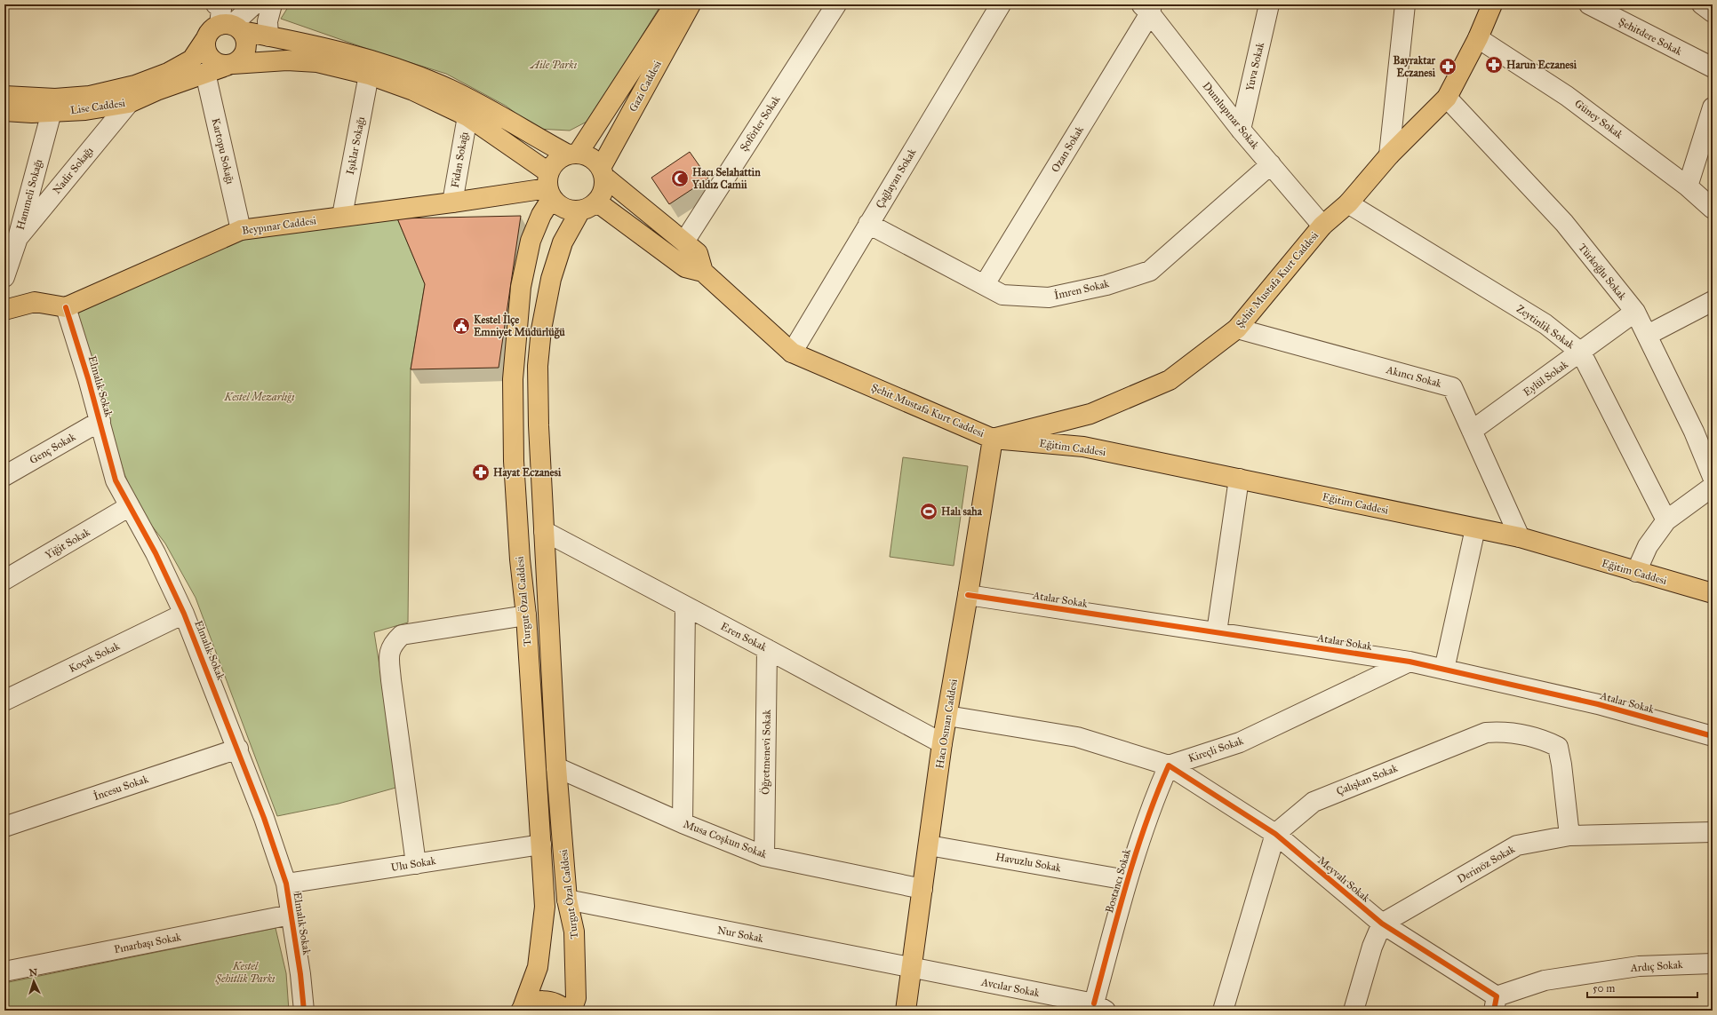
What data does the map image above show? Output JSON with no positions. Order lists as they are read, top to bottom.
{
  "streets": {
    "main road": [
      "Gazi Caddesi",
      "Lise Caddesi",
      "Beypınar Caddesi",
      "Şehit Mustafa Kurt Caddesi",
      "Eğitim Caddesi",
      "Turgut Özal Caddesi",
      "Hacı Osman Caddesi"
    ],
    "street": [
      "Şehitdere Sokak",
      "Yuva Sokak",
      "Dumlupınar Sokak",
      "Güney Sokak",
      "Şoförler Sokak",
      "Işıklar Sokağı",
      "Ozan Sokak",
      "Kartopu Sokağı",
      "Fidan Sokağı",
      "Nadir Sokağı",
      "Çağlayan Sokak",
      "Hanımeli Sokağı",
      "Türkoğlu Sokak",
      "İmren Sokak",
      "Zeytinlik Sokak",
      "Akıncı Sokak",
      "Eylül Sokak",
      "Elmalık Sokak",
      "Genç Sokak",
      "Yiğit Sokak",
      "Atalar Sokak",
      "Eren Sokak",
      "Koçak Sokak",
      "Kireçli Sokak",
      "Öğretmenevi Sokak",
      "Çalışkan Sokak",
      "İncesu Sokak",
      "Musa Coşkun Sokak",
      "Havuzlu Sokak",
      "Ulu Sokak",
      "Derinöz Sokak",
      "Meyvalı Sokak",
      "Bostancı Sokak",
      "Nur Sokak",
      "Pınarbaşı Sokak",
      "Ardıç Sokak",
      "Avcılar Sokak"
    ]
  },
  "crossings": [
    ["Yuva Sokak", "Dumlupınar Sokak"],
    ["Gazi Caddesi", "Beypınar Caddesi"],
    ["Gazi Caddesi", "Şehit Mustafa Kurt Caddesi"],
    ["Gazi Caddesi", "Turgut Özal Caddesi"],
    ["Lise Caddesi", "Kartopu Sokağı"],
    ["Lise Caddesi", "Nadir Sokağı"],
    ["Lise Caddesi", "Hanımeli Sokağı"],
    ["Dumlupınar Sokak", "Ozan Sokak"],
    ["Dumlupınar Sokak", "Şehit Mustafa Kurt Caddesi"],
    ["Dumlupınar Sokak", "İmren Sokak"],
    ["Güney Sokak", "Şehit Mustafa Kurt Caddesi"],
    ["Işıklar Sokağı", "Beypınar Caddesi"],
    ["Ozan Sokak", "İmren Sokak"],
    ["Kartopu Sokağı", "Beypınar Caddesi"],
    ["Fidan Sokağı", "Beypınar Caddesi"],
    ["Nadir Sokağı", "Hanımeli Sokağı"],
    ["Çağlayan Sokak", "Şehit Mustafa Kurt Caddesi"],
    ["Çağlayan Sokak", "İmren Sokak"],
    ["Beypınar Caddesi", "Şehit Mustafa Kurt Caddesi"],
    ["Beypınar Caddesi", "Elmalık Sokak"],
    ["Beypınar Caddesi", "Turgut Özal Caddesi"],
    ["Türkoğlu Sokak", "Şehit Mustafa Kurt Caddesi"],
    ["Türkoğlu Sokak", "Eylül Sokak"],
    ["Şehit Mustafa Kurt Caddesi", "Zeytinlik Sokak"],
    ["Şehit Mustafa Kurt Caddesi", "Akıncı Sokak"],
    ["Şehit Mustafa Kurt Caddesi", "Eğitim Caddesi"],
    ["Şehit Mustafa Kurt Caddesi", "Turgut Özal Caddesi"],
    ["Şehit Mustafa Kurt Caddesi", "Hacı Osman Caddesi"],
    ["Zeytinlik Sokak", "Eylül Sokak"],
    ["Akıncı Sokak", "Eylül Sokak"],
    ["Akıncı Sokak", "Eğitim Caddesi"],
    ["Elmalık Sokak", "Genç Sokak"],
    ["Elmalık Sokak", "Yiğit Sokak"],
    ["Elmalık Sokak", "Koçak Sokak"],
    ["Elmalık Sokak", "İncesu Sokak"],
    ["Elmalık Sokak", "Ulu Sokak"],
    ["Elmalık Sokak", "Pınarbaşı Sokak"],
    ["Eğitim Caddesi", "Hacı Osman Caddesi"],
    ["Atalar Sokak", "Hacı Osman Caddesi"],
    ["Atalar Sokak", "Kireçli Sokak"],
    ["Turgut Özal Caddesi", "Eren Sokak"],
    ["Turgut Özal Caddesi", "Musa Coşkun Sokak"],
    ["Turgut Özal Caddesi", "Ulu Sokak"],
    ["Turgut Özal Caddesi", "Nur Sokak"],
    ["Eren Sokak", "Hacı Osman Caddesi"],
    ["Eren Sokak", "Öğretmenevi Sokak"],
    ["Hacı Osman Caddesi", "Musa Coşkun Sokak"],
    ["Hacı Osman Caddesi", "Havuzlu Sokak"],
    ["Hacı Osman Caddesi", "Nur Sokak"],
    ["Hacı Osman Caddesi", "Avcılar Sokak"],
    ["Kireçli Sokak", "Meyvalı Sokak"],
    ["Kireçli Sokak", "Bostancı Sokak"],
    ["Öğretmenevi Sokak", "Musa Coşkun Sokak"],
    ["Çalışkan Sokak", "Derinöz Sokak"],
    ["Çalışkan Sokak", "Meyvalı Sokak"],
    ["Havuzlu Sokak", "Bostancı Sokak"],
    ["Derinöz Sokak", "Meyvalı Sokak"],
    ["Meyvalı Sokak", "Bostancı Sokak"],
    ["Meyvalı Sokak", "Ardıç Sokak"],
    ["Bostancı Sokak", "Avcılar Sokak"],
    ["Nur Sokak", "Avcılar Sokak"]
  ],
  "parks": ["Aile Parkı", "Kestel Mezarlığı", "Kestel Şehitlik Parkı"],
  "places": {
    "pharmacy": ["Harun Eczanesi", "Bayraktar Eczanesi", "Hayat Eczanesi"],
    "mosque": ["Hacı Selahattin Yıldız Camii"],
    "public building": ["Kestel İlçe Emniyet Müdürlüğü"],
    "sports": ["Halı saha"]
  },
  "scale_bar": "50 m",
  "north": "top"
}
